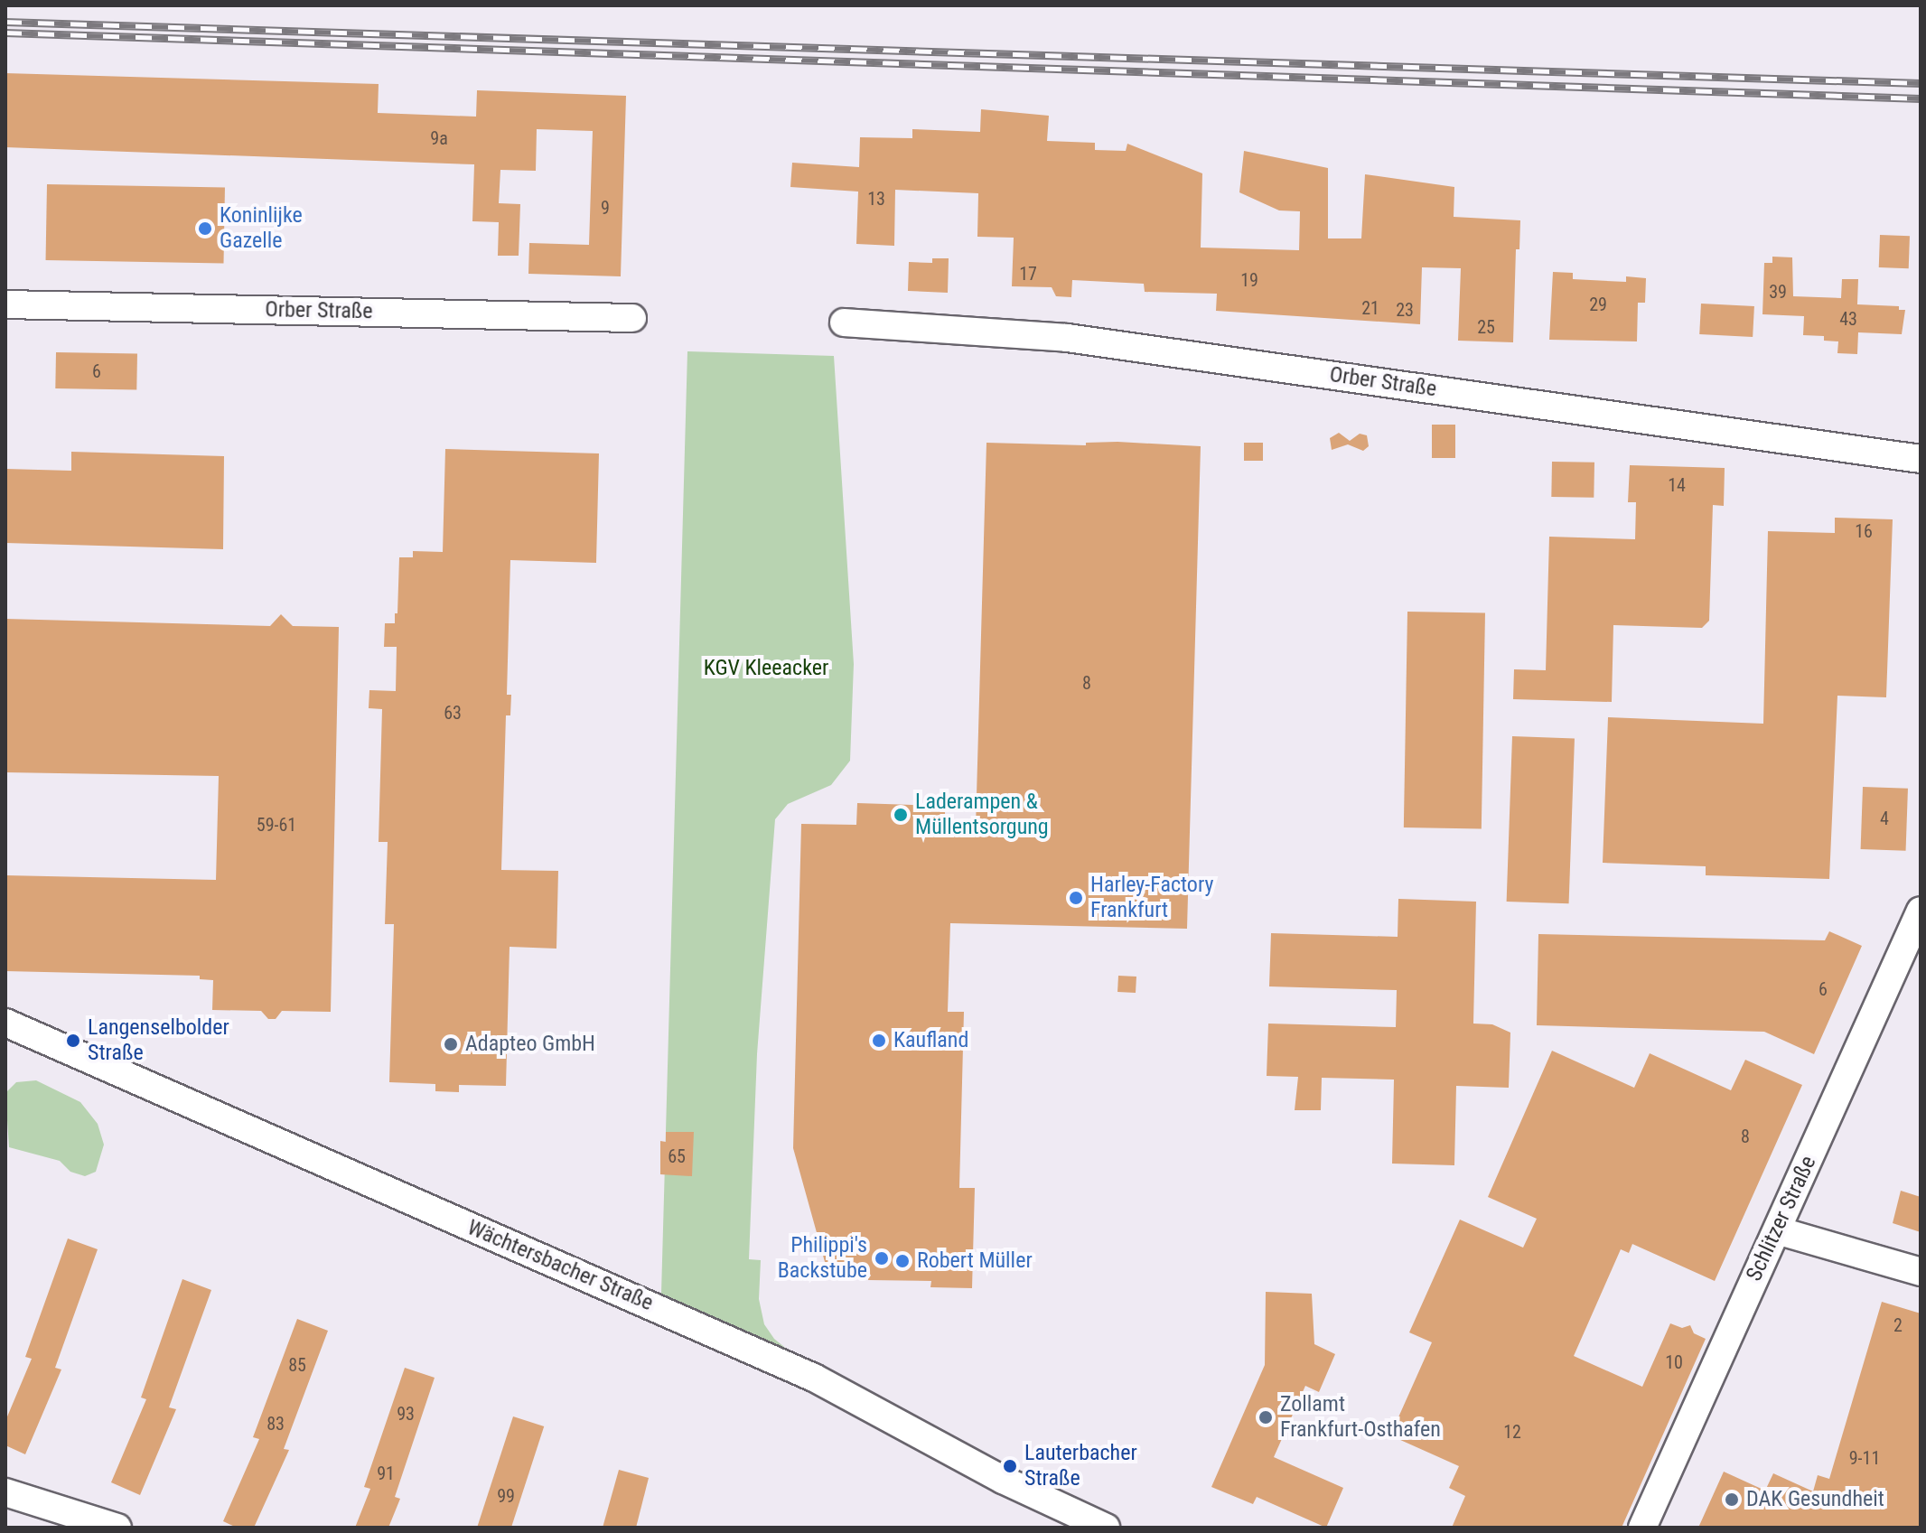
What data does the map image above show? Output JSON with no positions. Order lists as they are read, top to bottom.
{
  "streets": {
    "street": ["Orber Straße", "Schlitzer Straße", "Wächtersbacher Straße"]
  },
  "parks": ["KGV Kleeacker"],
  "places": [
    "Koninlijke Gazelle",
    "Laderampen & Müllentsorgung",
    "Harley-Factory Frankfurt",
    "Langenselbolder Straße",
    "Kaufland",
    "Adapteo GmbH",
    "Philippi's Backstube",
    "Robert Müller",
    "Zollamt Frankfurt-Osthafen",
    "Lauterbacher Straße",
    "DAK Gesundheit"
  ],
  "house_numbers": [
    "9a",
    "13",
    "9",
    "17",
    "19",
    "39",
    "29",
    "21",
    "23",
    "43",
    "25",
    "6",
    "14",
    "16",
    "8",
    "63",
    "4",
    "59-61",
    "6",
    "8",
    "65",
    "2",
    "10",
    "85",
    "93",
    "83",
    "12",
    "9-11",
    "91",
    "99"
  ]
}
